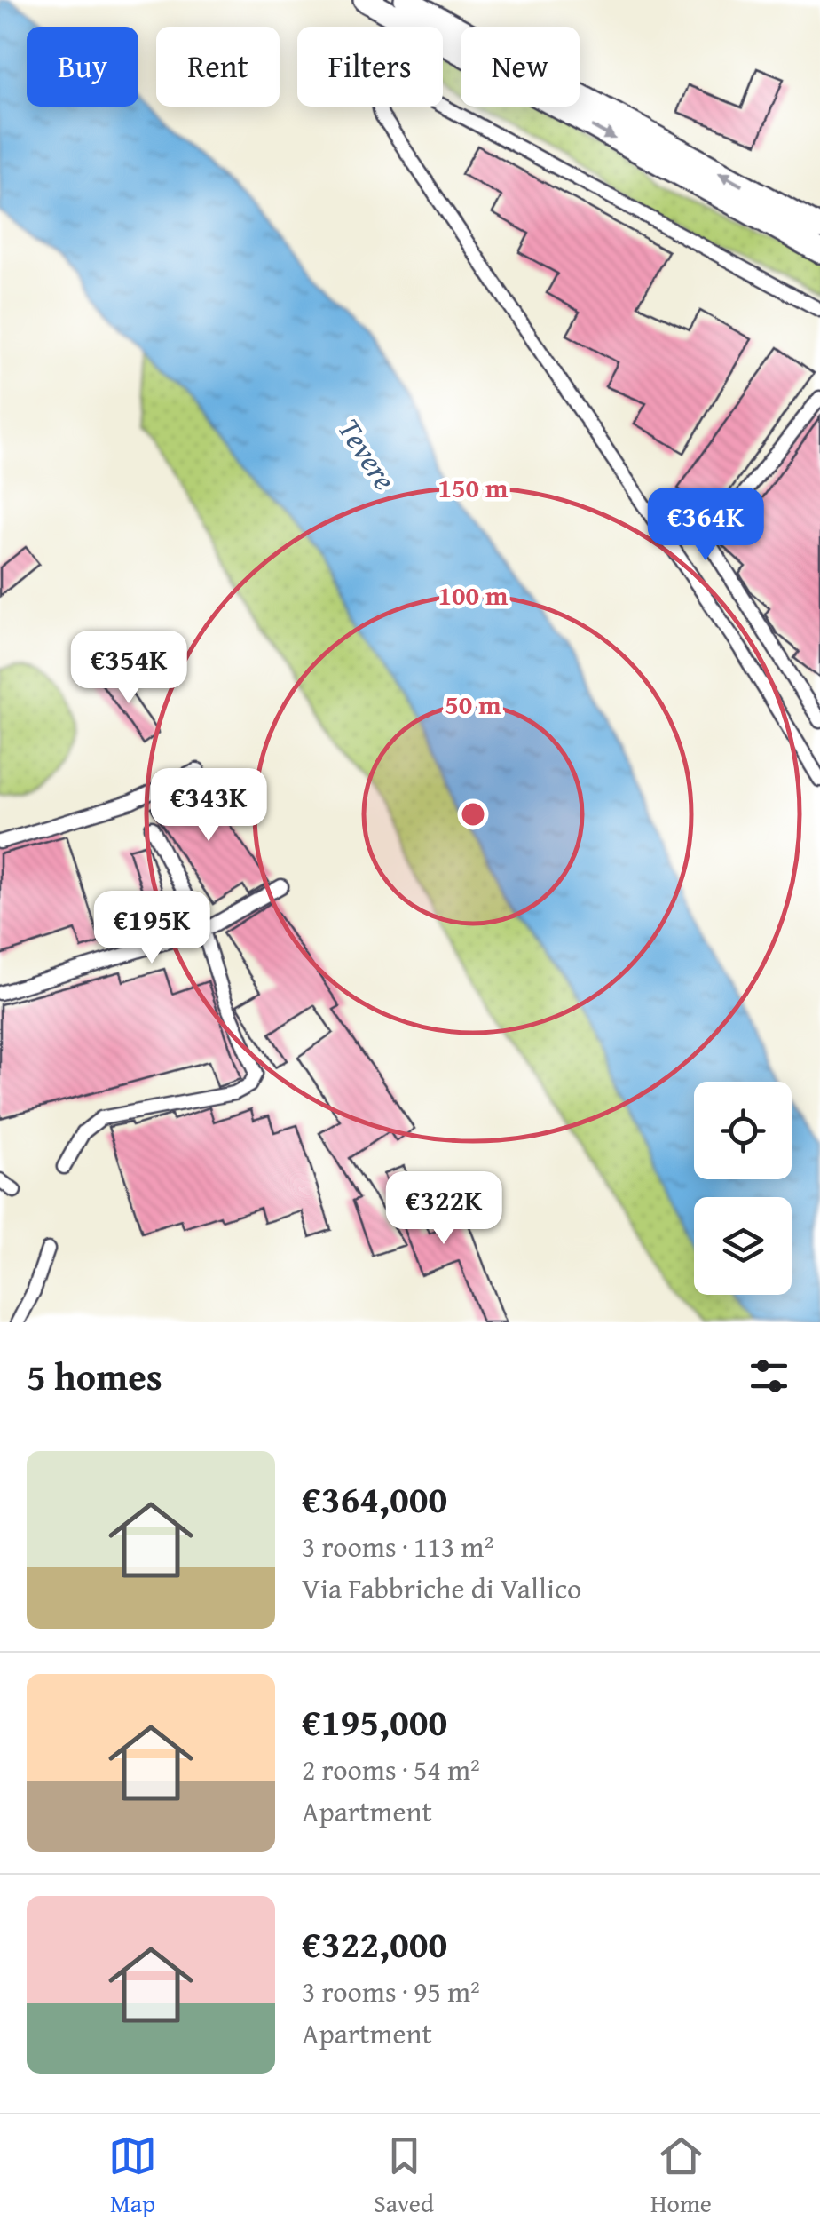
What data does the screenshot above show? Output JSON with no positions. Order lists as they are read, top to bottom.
{
  "water": ["Tevere"],
  "page": {
    "chip": [
      "Buy",
      "Rent",
      "Filters",
      "New"
    ],
    "price": [
      "€364K",
      "€354K",
      "€343K",
      "€195K",
      "€322K"
    ],
    "heading": "5 homes",
    "list": [
      {
        "name": "€364,000",
        "note": "3 rooms · 113 m² · Via Fabbriche di Vallico"
      },
      {
        "name": "€195,000",
        "note": "2 rooms · 54 m² · Apartment"
      },
      {
        "name": "€322,000",
        "note": "3 rooms · 95 m² · Apartment"
      }
    ],
    "tabs": ["Map", "Saved", "Home"]
  },
  "rings": ["150 m", "100 m", "50 m"]
}
